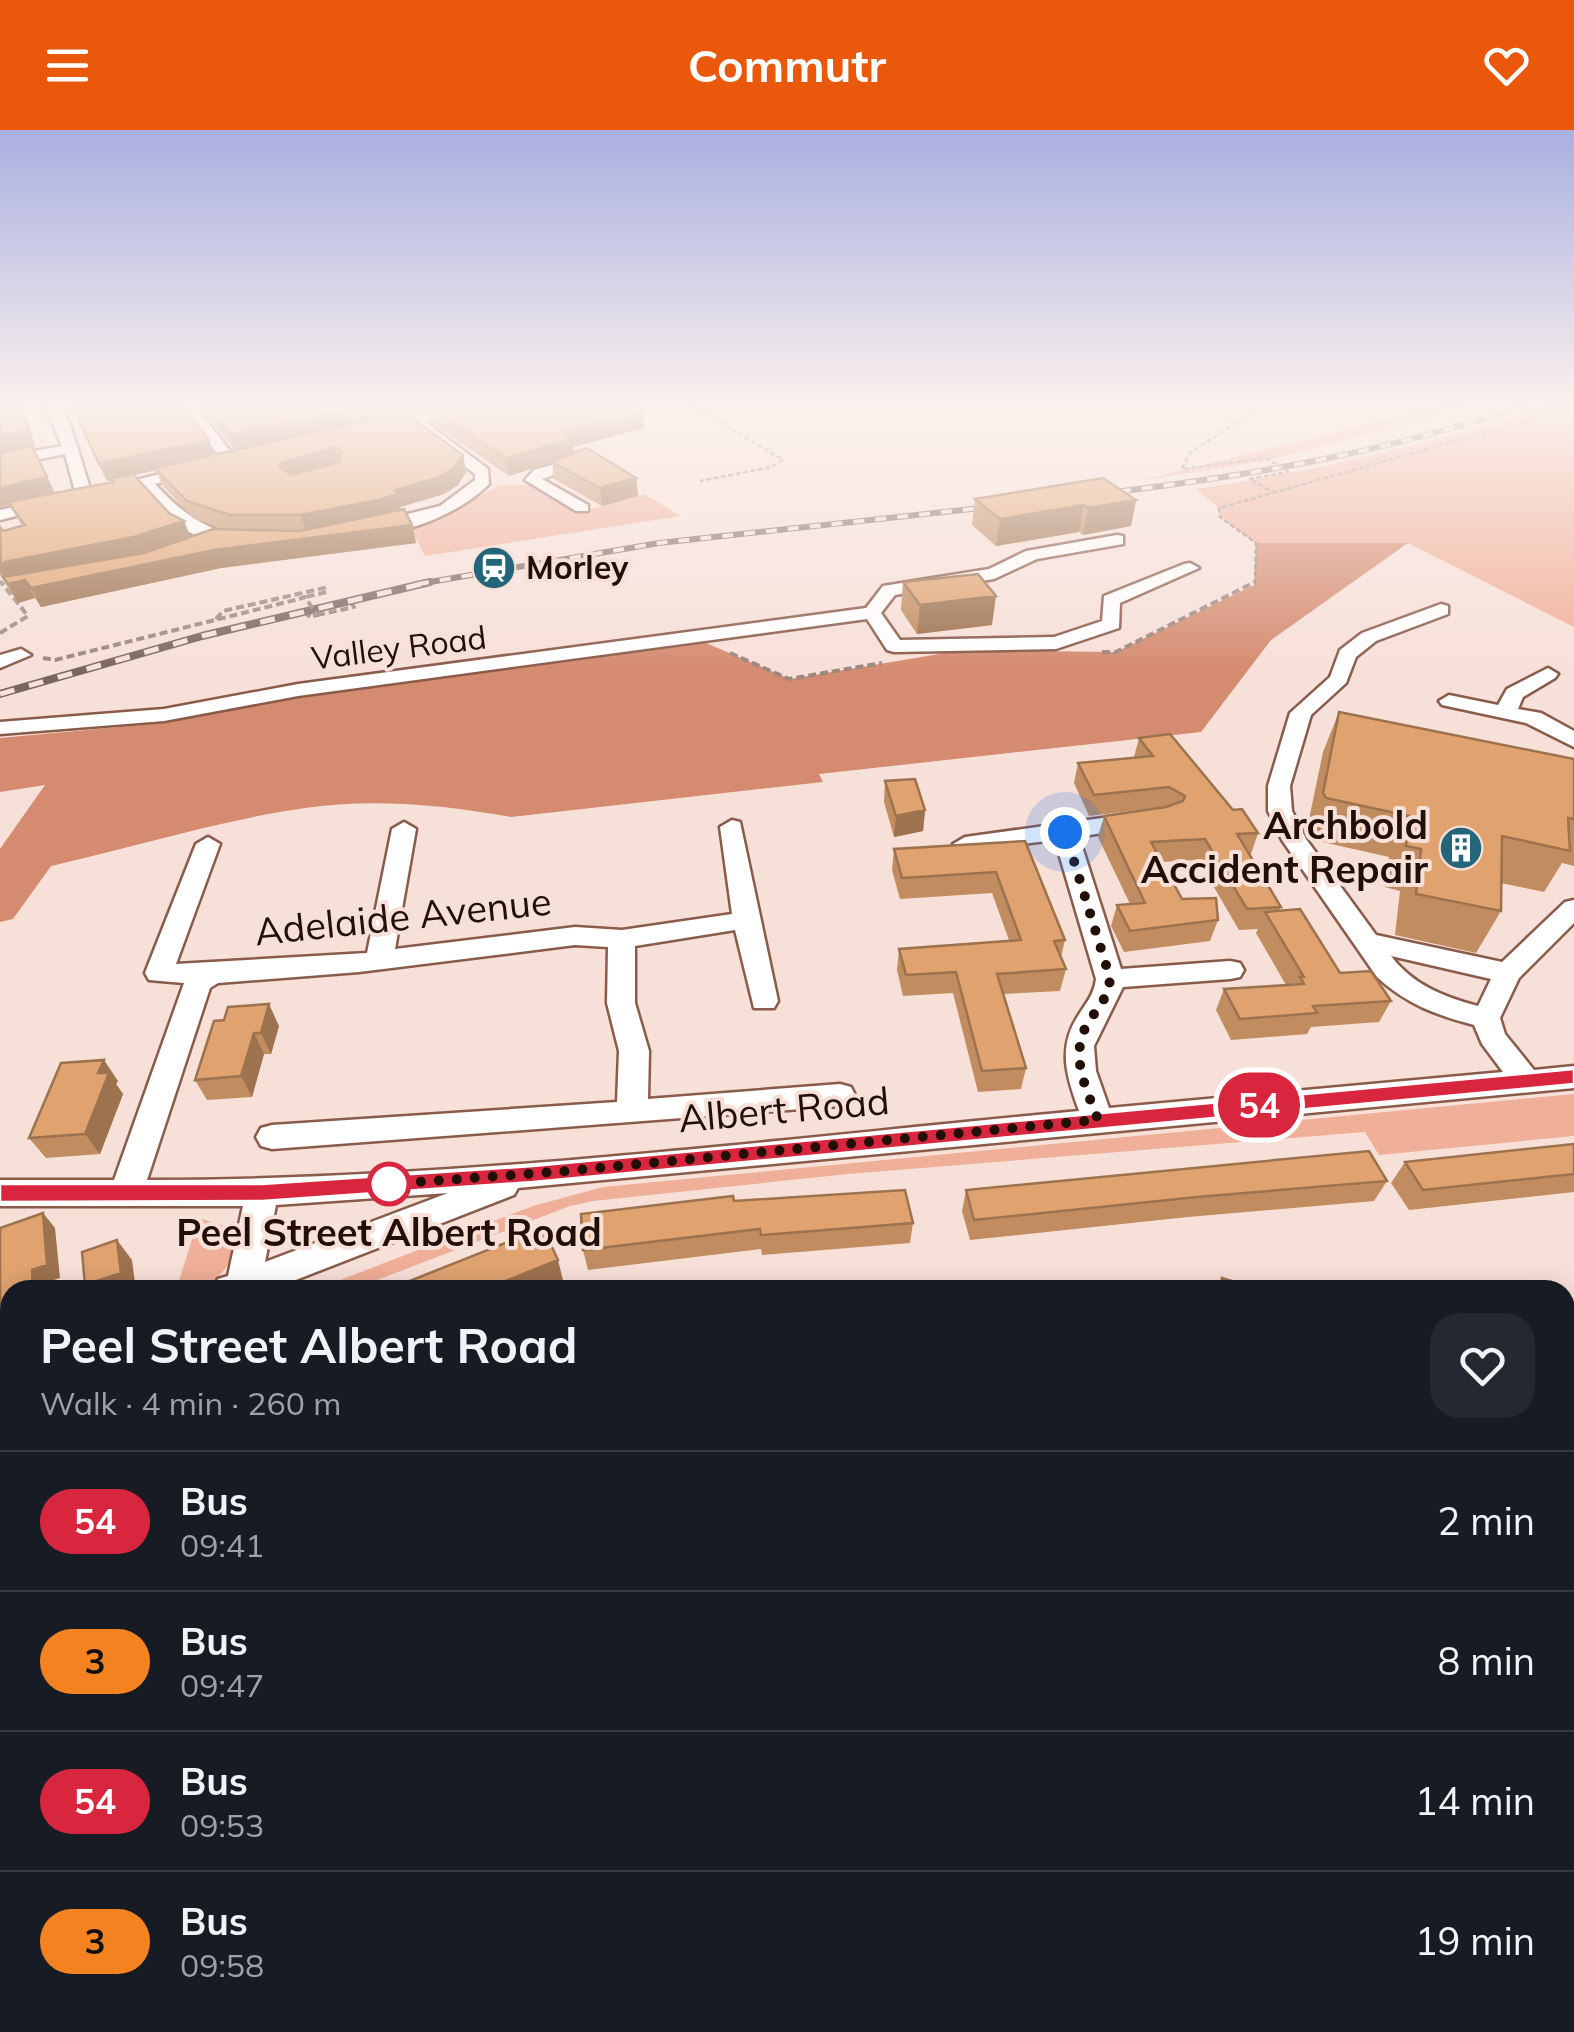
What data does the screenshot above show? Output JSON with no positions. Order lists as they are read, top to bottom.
{
  "streets": {
    "street": ["Valley Road", "Adelaide Avenue", "Albert Road"]
  },
  "crossings": [
    ["Adelaide Avenue", "Albert Road"]
  ],
  "places": {
    "station": ["Morley"],
    "building": ["Archbold Accident Repair"],
    "other": ["Peel Street Albert Road"]
  },
  "lines": ["bus line 54"],
  "page": {
    "header": "Commutr",
    "on_map": "54",
    "heading": ["Peel Street Albert Road", "Walk · 4 min · 260 m"],
    "list": [
      {
        "mark": "54",
        "name": "Bus",
        "note": "09:41",
        "value": "2 min"
      },
      {
        "mark": "3",
        "name": "Bus",
        "note": "09:47",
        "value": "8 min"
      },
      {
        "mark": "54",
        "name": "Bus",
        "note": "09:53",
        "value": "14 min"
      },
      {
        "mark": "3",
        "name": "Bus",
        "note": "09:58",
        "value": "19 min"
      }
    ]
  }
}
